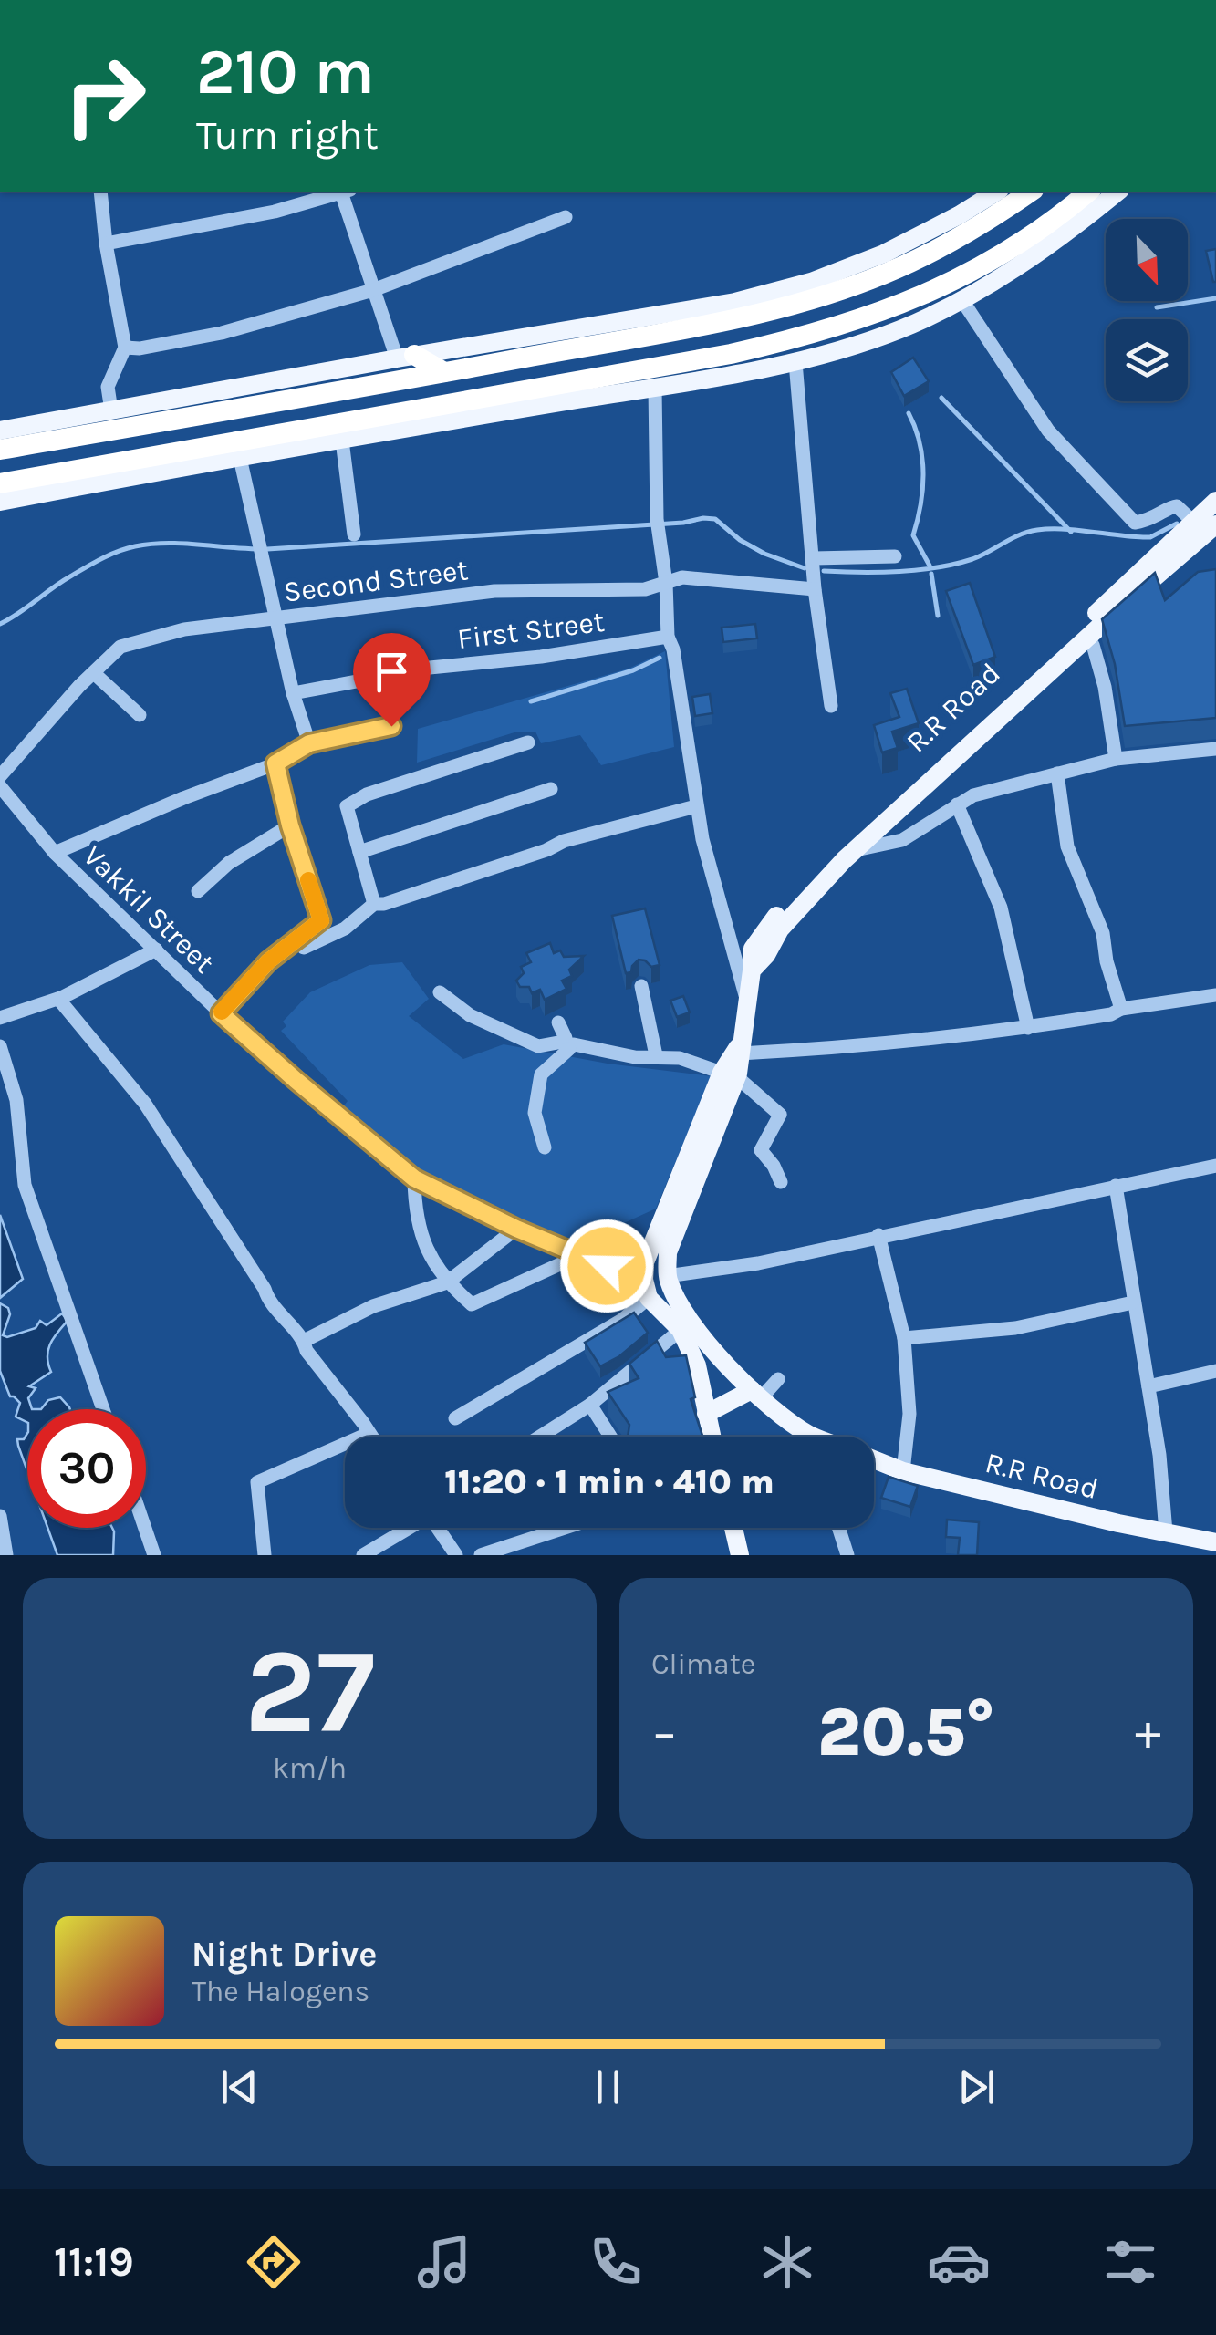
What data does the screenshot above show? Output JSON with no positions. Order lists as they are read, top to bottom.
{
  "streets": {
    "main road": ["R.R Road"],
    "street": ["Second Street", "First Street", "Vakkil Street"]
  },
  "crossings": [
    ["R.R Road", "Vakkil Street"]
  ],
  "north": "bottom right",
  "page": {
    "turn": ["210 m", "Turn right"],
    "limit": "30",
    "trip": "11:20 · 1 min · 410 m",
    "tile": [
      ["27", "km/h"],
      "Climate"
    ],
    "heat": ["−", "20.5°", "+"],
    "song": ["Night Drive", "The Halogens"],
    "tabs": "11:19"
  }
}
